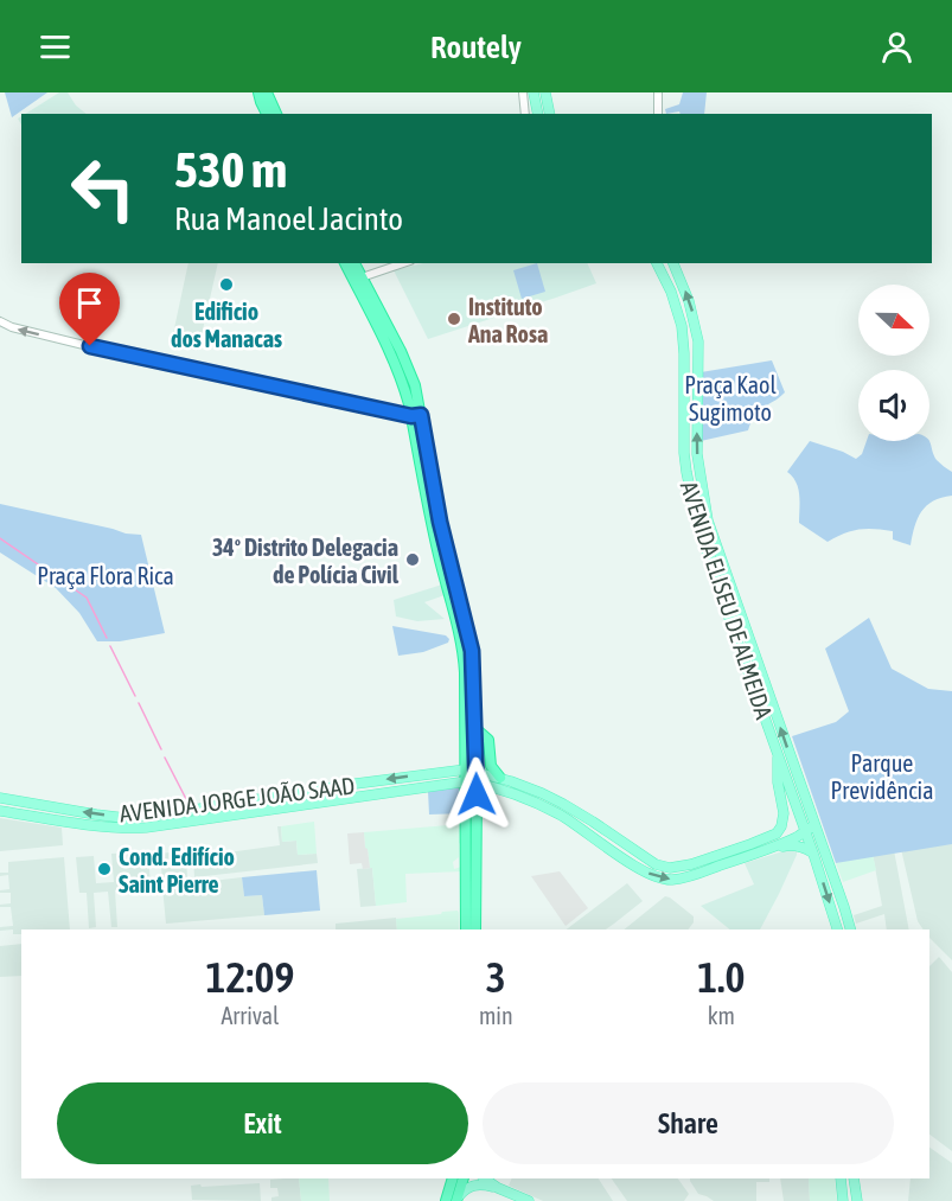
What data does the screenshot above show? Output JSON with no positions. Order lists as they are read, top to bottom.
{
  "streets": {
    "main road": ["AVENIDA ELISEU DE ALMEIDA", "AVENIDA JORGE JOÃO SAAD"]
  },
  "parks": ["Praça Kaol Sugimoto", "Praça Flora Rica", "Parque Previdência"],
  "places": [
    "Edificio dos Manacas",
    "Instituto Ana Rosa",
    "34º Distrito Delegacia de Polícia Civil",
    "Cond. Edifício Saint Pierre"
  ],
  "north": "right",
  "page": {
    "header": "Routely",
    "turn": ["530 m", "Rua Manoel Jacinto"],
    "eta": [
      "12:09",
      "Arrival",
      "3",
      "min",
      "1.0",
      "km"
    ],
    "buttons": ["Exit", "Share"]
  }
}
